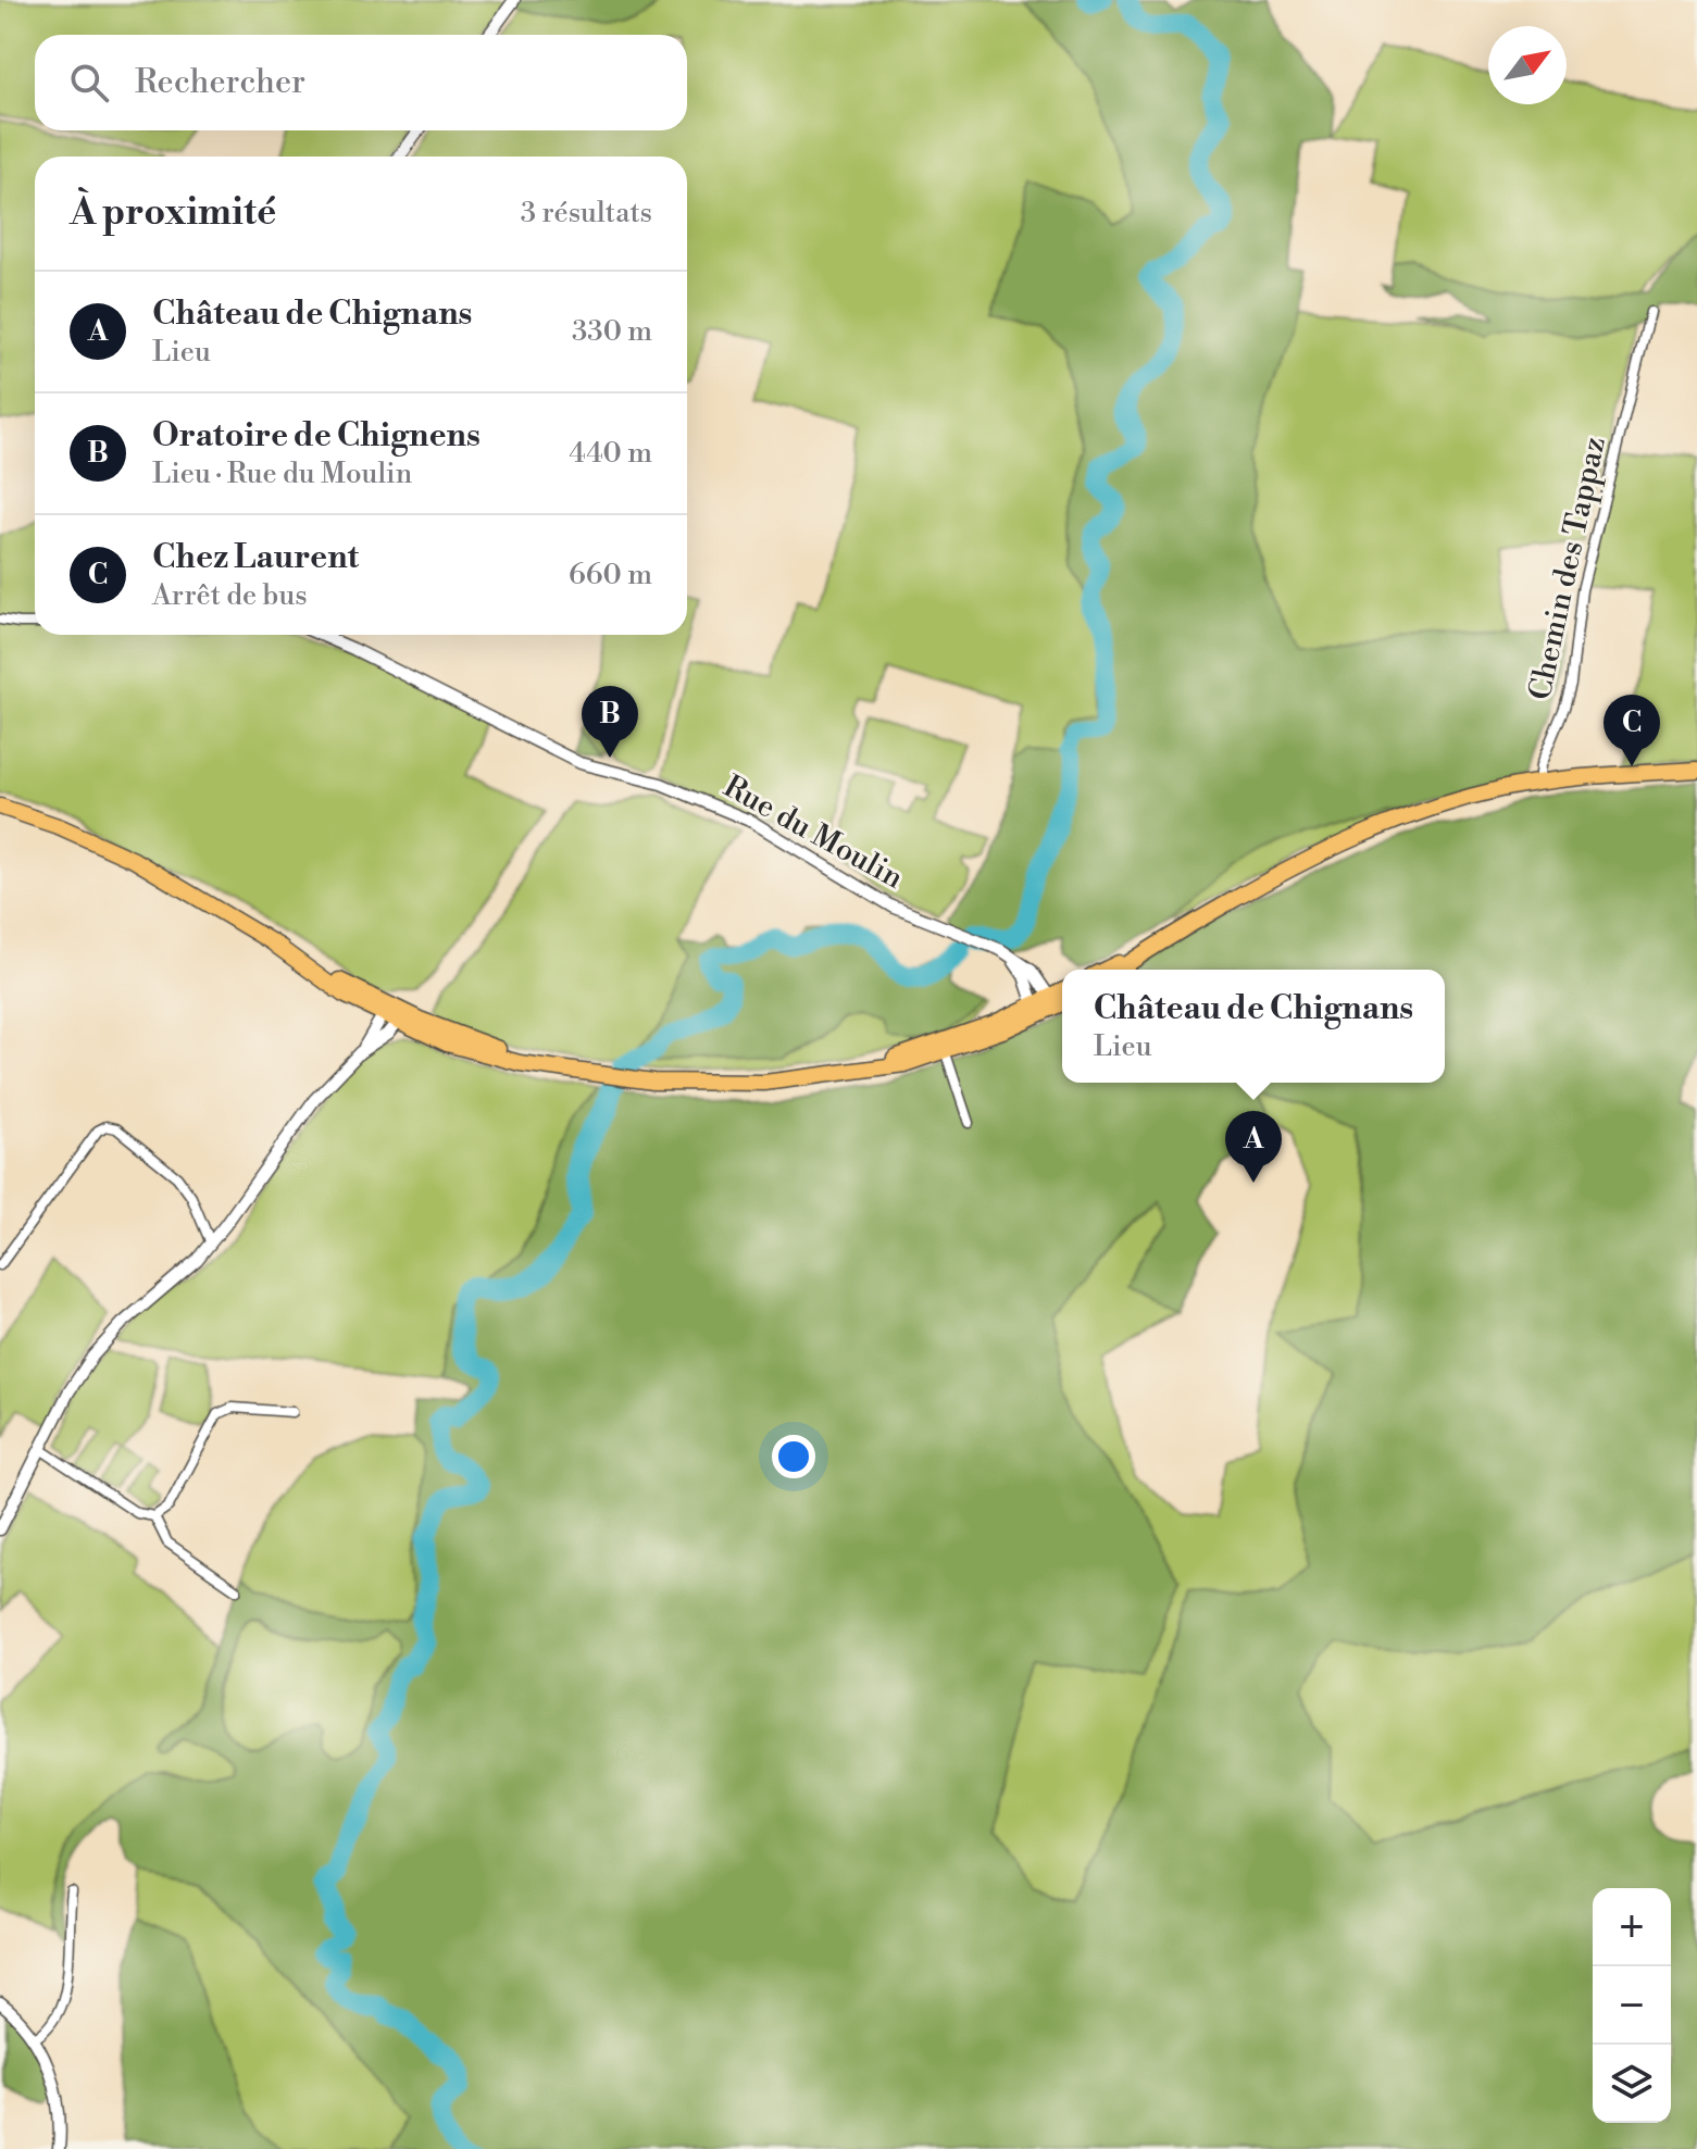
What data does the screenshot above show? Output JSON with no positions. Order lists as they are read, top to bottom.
{
  "streets": {
    "street": ["Chemin des Tappaz", "Rue du Moulin"]
  },
  "north": "top right",
  "page": {
    "search": "Rechercher",
    "heading": ["À proximité", "3 résultats"],
    "list": [
      {
        "mark": "A",
        "name": "Château de Chignans",
        "note": "Lieu",
        "value": "330 m"
      },
      {
        "mark": "B",
        "name": "Oratoire de Chignens",
        "note": "Lieu · Rue du Moulin",
        "value": "440 m"
      },
      {
        "mark": "C",
        "name": "Chez Laurent",
        "note": "Arrêt de bus",
        "value": "660 m"
      }
    ],
    "pins": ["B", "C", "A"],
    "popup": ["Château de Chignans", "Lieu"],
    "map_buttons": ["+", "−"]
  }
}
